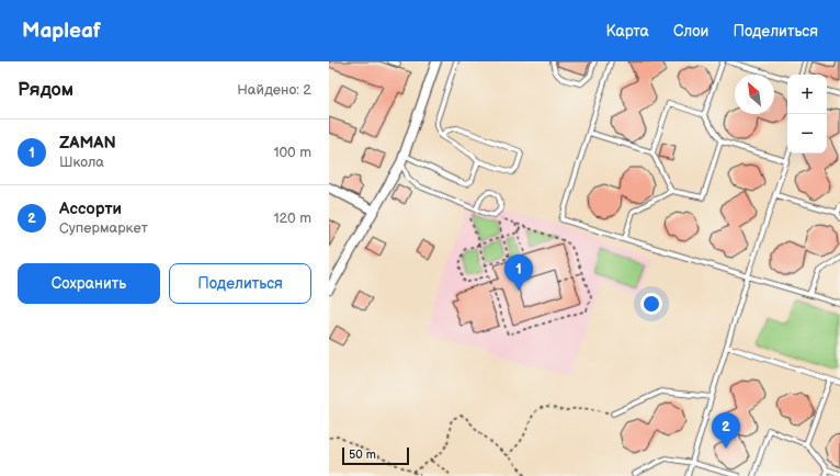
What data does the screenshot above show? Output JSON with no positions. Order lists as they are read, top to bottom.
{
  "scale_bar": "50 m",
  "north": "top left",
  "page": {
    "header": "Mapleaf",
    "nav": ["Карта", "Слои", "Поделиться"],
    "heading": ["Рядом", "Найдено: 2"],
    "map_buttons": ["+", "−"],
    "list": [
      {
        "mark": "1",
        "name": "ZAMAN",
        "note": "Школа",
        "value": "100 m"
      },
      {
        "mark": "2",
        "name": "Ассорти",
        "note": "Супермаркет",
        "value": "120 m"
      }
    ],
    "buttons": ["Сохранить", "Поделиться"],
    "pins": ["1", "2"],
    "scale": "50 m"
  }
}
